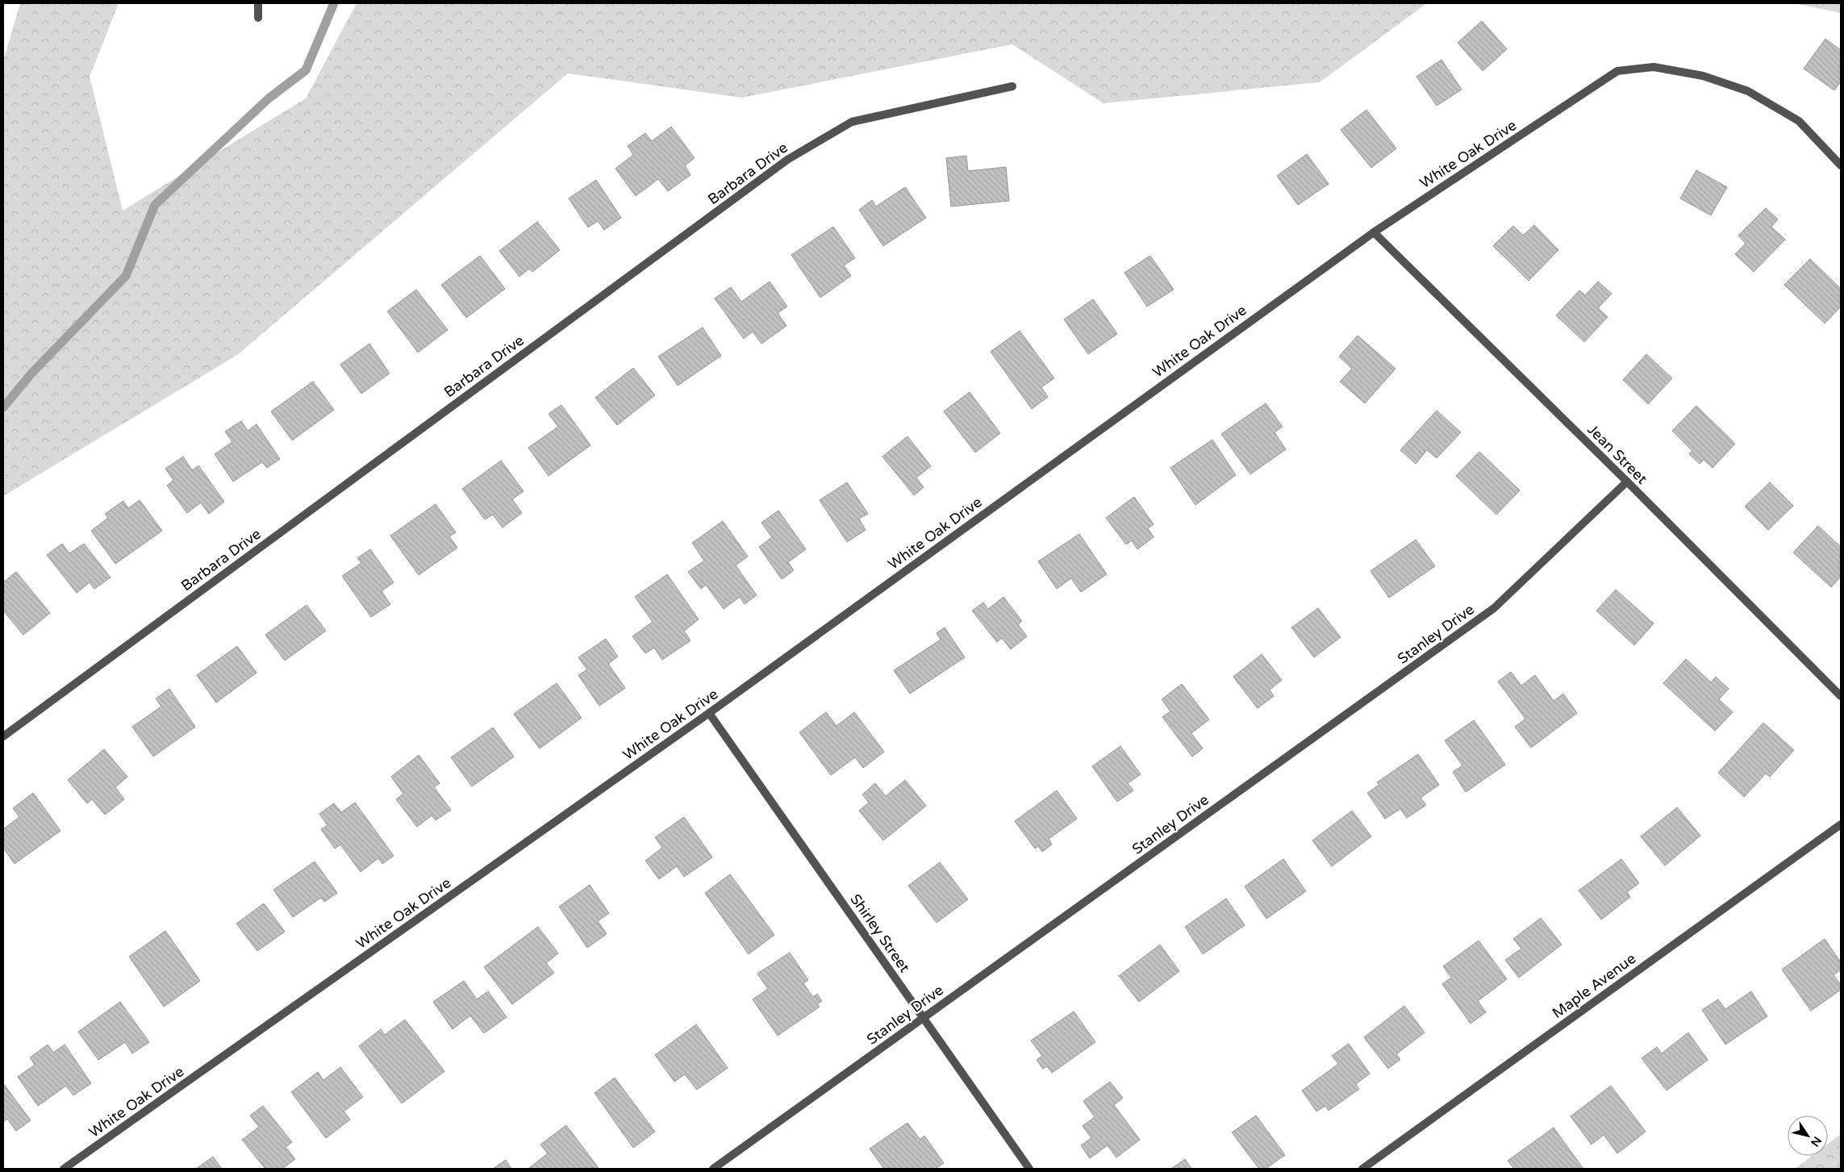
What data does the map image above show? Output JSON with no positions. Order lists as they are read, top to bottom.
{
  "streets": {
    "street": [
      "White Oak Drive",
      "Barbara Drive",
      "Jean Street",
      "Stanley Drive",
      "Shirley Street",
      "Maple Avenue"
    ]
  },
  "crossings": [
    ["White Oak Drive", "Jean Street"],
    ["White Oak Drive", "Shirley Street"],
    ["Jean Street", "Stanley Drive"],
    ["Stanley Drive", "Shirley Street"]
  ],
  "north": "bottom right"
}
